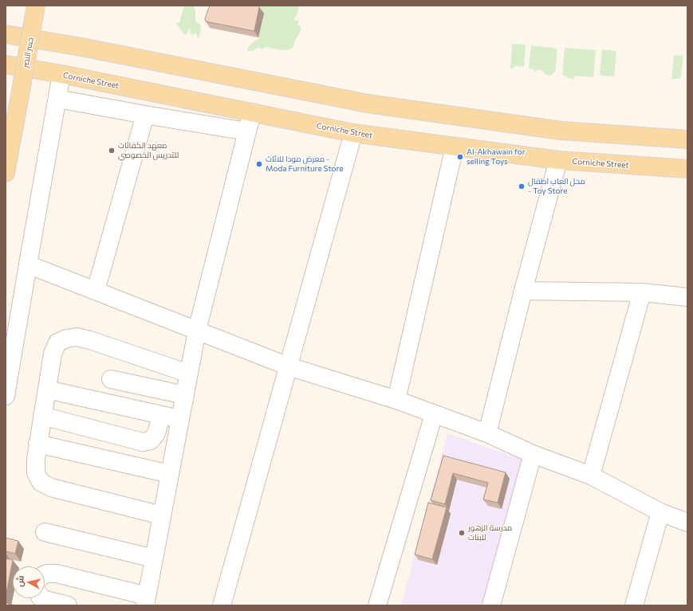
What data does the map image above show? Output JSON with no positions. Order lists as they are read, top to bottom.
{
  "streets": {
    "main road": ["جسر النصر", "Corniche Street"]
  },
  "places": [
    "معهد الكفائات للتدريس الخصوصي",
    "Al-Akhawain for selling Toys",
    "معرض مودا للاثاث - Moda Furniture Store",
    "محل العاب اطفال - Toy Store",
    "مدرسة الزهور للبنات"
  ],
  "north": "left"
}
